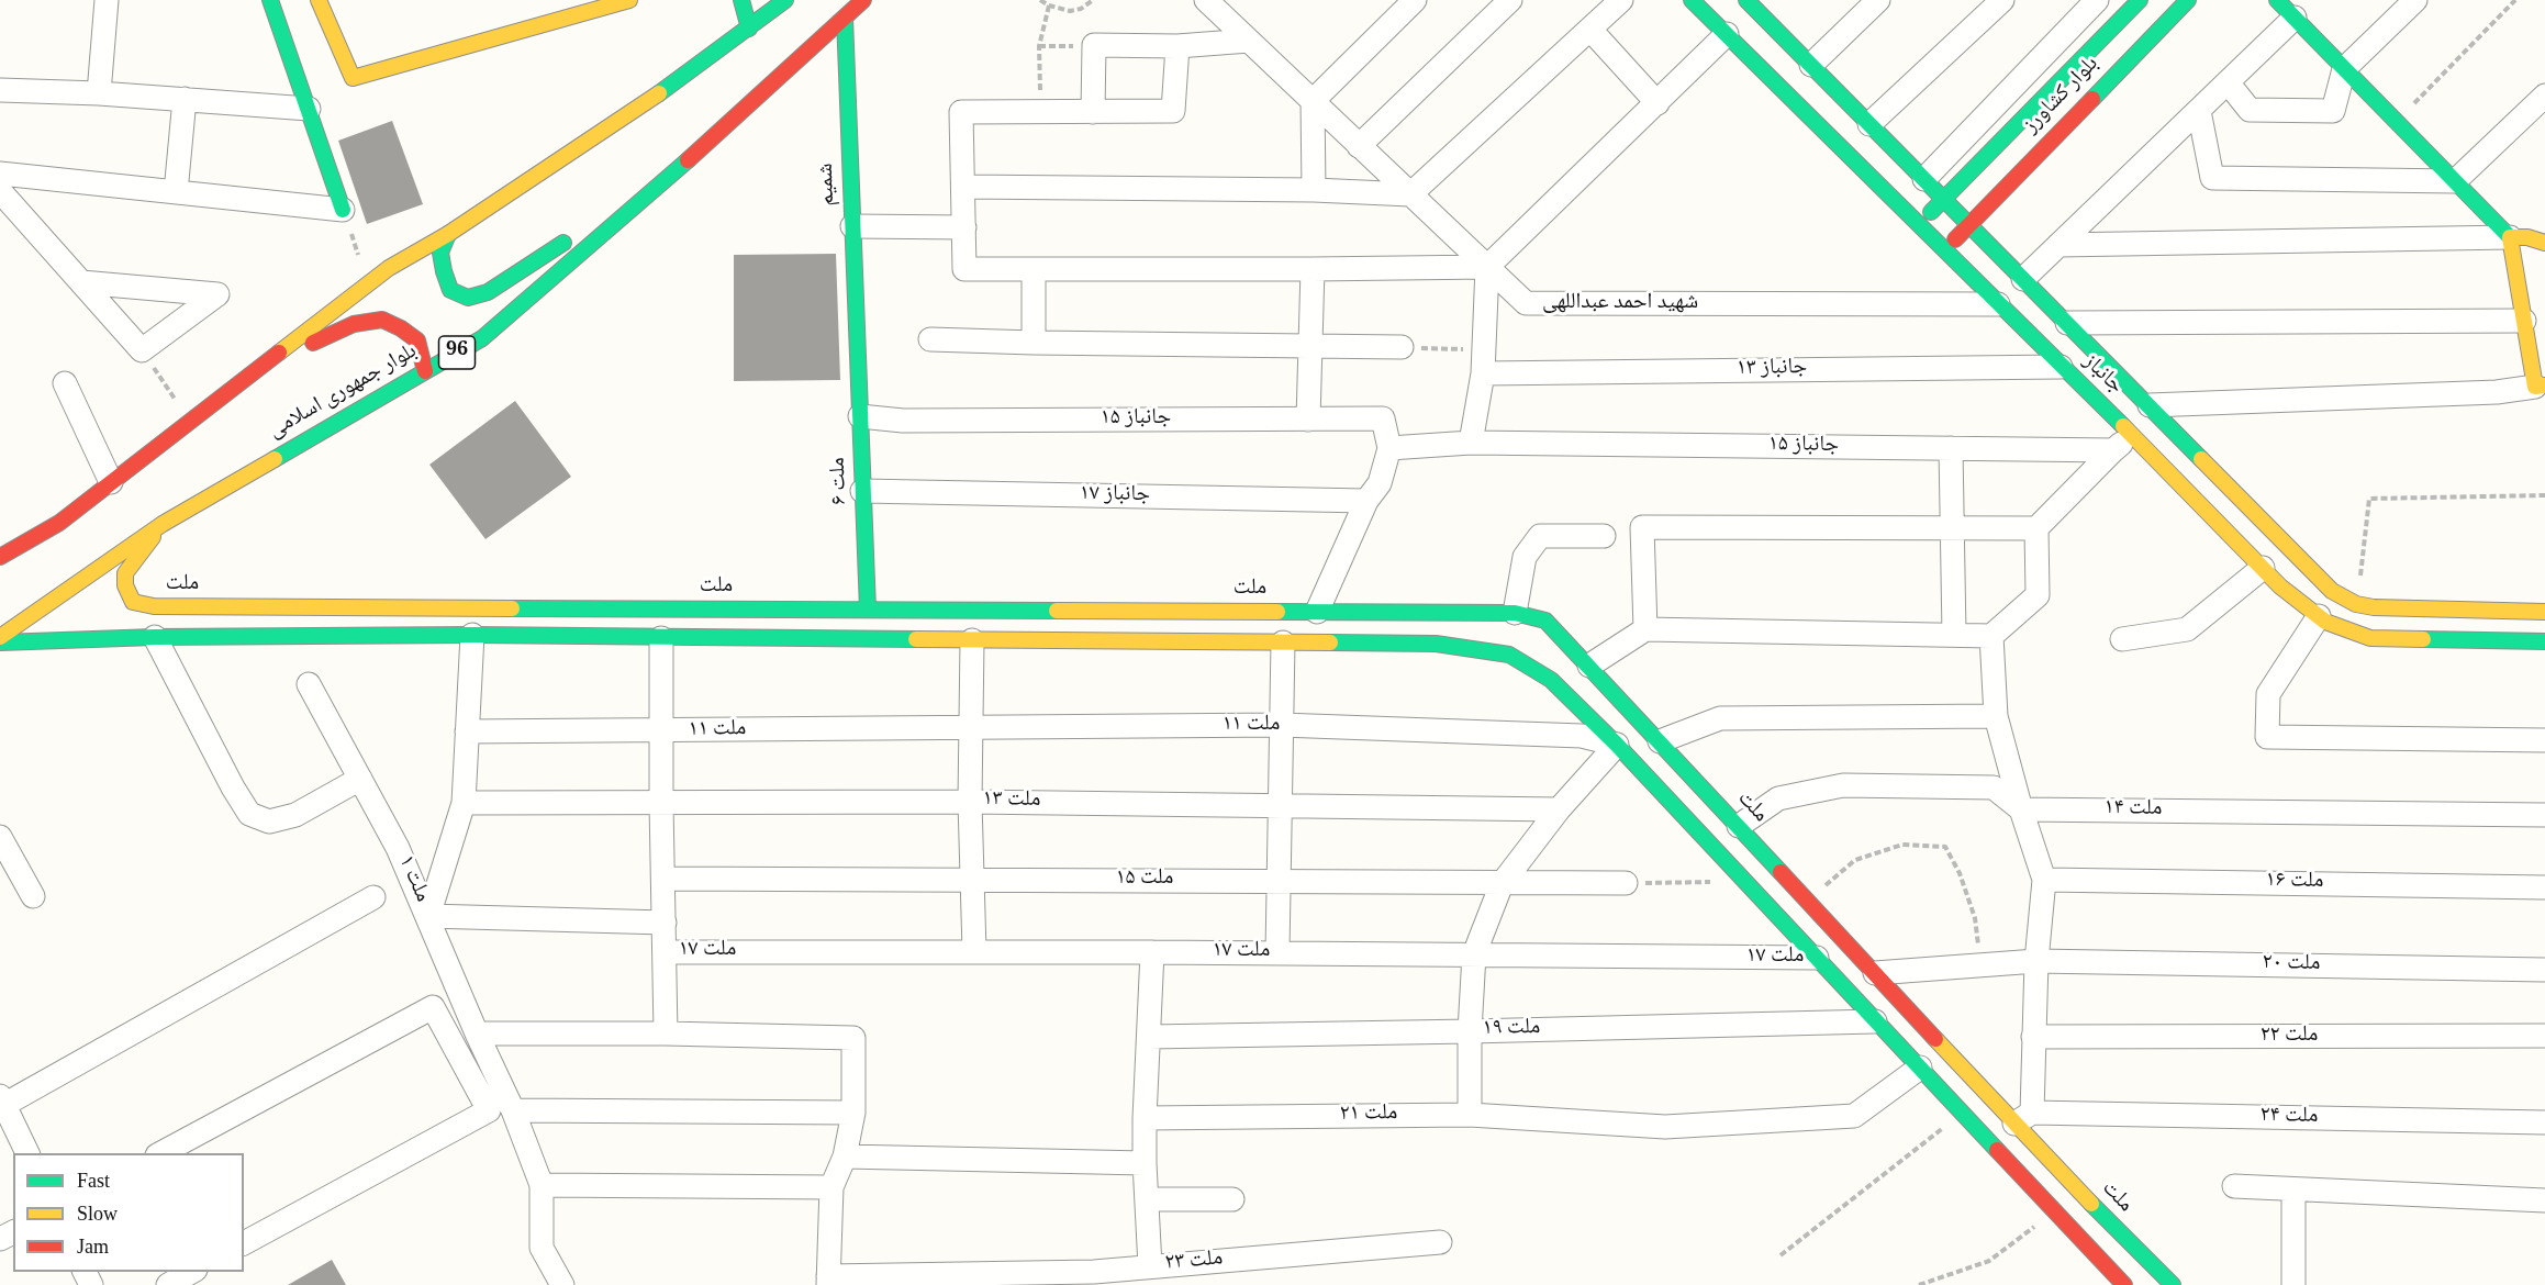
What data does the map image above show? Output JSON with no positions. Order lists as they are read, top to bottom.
{
  "streets": {
    "main road": [
      "بلوار کشاورز",
      "شمیم",
      "96",
      "جانباز",
      "بلوار جمهوری اسلامی",
      "ملت ۶",
      "ملت"
    ],
    "street": [
      "شهید احمد عبداللهی",
      "جانباز ۱۳",
      "جانباز ۱۵",
      "جانباز ۱۷",
      "ملت ۱۱",
      "ملت ۱۳",
      "ملت ۱۴",
      "ملت ۱",
      "ملت ۱۵",
      "ملت ۱۶",
      "ملت ۱۷",
      "ملت ۲۰",
      "ملت ۱۹",
      "ملت ۲۲",
      "ملت ۲۱",
      "ملت ۲۴",
      "ملت ۲۳"
    ]
  },
  "crossings": [
    ["بلوار کشاورز", "جانباز"],
    ["شمیم", "بلوار جمهوری اسلامی"],
    ["شمیم", "ملت ۶"],
    ["شهید احمد عبداللهی", "جانباز"],
    ["جانباز ۱۳", "جانباز"],
    ["بلوار جمهوری اسلامی", "ملت"],
    ["جانباز ۱۵", "ملت ۶"],
    ["ملت ۶", "جانباز ۱۷"],
    ["ملت ۶", "ملت"],
    ["ملت", "ملت ۱۱"],
    ["ملت", "ملت ۱۷"],
    ["ملت", "ملت ۲۰"],
    ["ملت", "ملت ۱۹"],
    ["ملت", "ملت ۲۱"],
    ["ملت", "ملت ۲۴"]
  ],
  "legend": ["Fast", "Slow", "Jam"]
}
